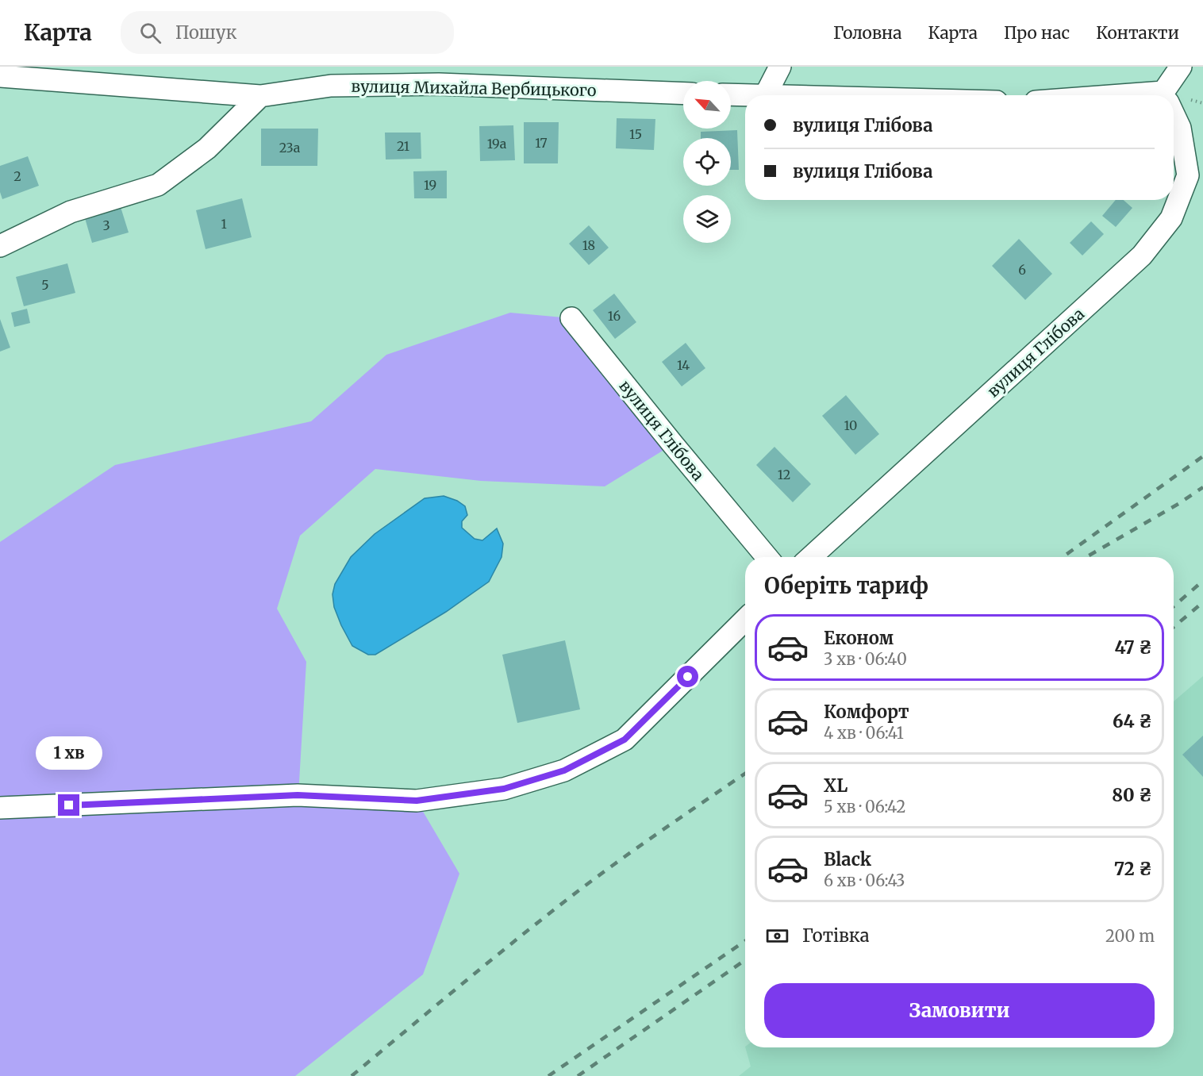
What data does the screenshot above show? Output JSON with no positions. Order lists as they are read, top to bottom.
{
  "streets": {
    "street": ["вулиця Михайла Вербицького", "вулиця Глібова"]
  },
  "house_numbers": [
    "15",
    "17",
    "19а",
    "21",
    "23а",
    "2",
    "19",
    "1",
    "3",
    "18",
    "6",
    "5",
    "16",
    "14",
    "10",
    "12"
  ],
  "north": "top left",
  "page": {
    "header": "Карта",
    "search": "Пошук",
    "nav": [
      "Головна",
      "Карта",
      "Про нас",
      "Контакти"
    ],
    "banner": ["вулиця Глібова", "вулиця Глібова"],
    "heading": "Оберіть тариф",
    "list": [
      {
        "name": "Економ",
        "note": "3 хв · 06:40",
        "value": "47 ₴"
      },
      {
        "name": "Комфорт",
        "note": "4 хв · 06:41",
        "value": "64 ₴"
      },
      {
        "name": "XL",
        "note": "5 хв · 06:42",
        "value": "80 ₴"
      },
      {
        "name": "Black",
        "note": "6 хв · 06:43",
        "value": "72 ₴"
      }
    ],
    "bubble": "1 хв",
    "pay": ["Готівка", "200 m"],
    "buttons": "Замовити"
  }
}
